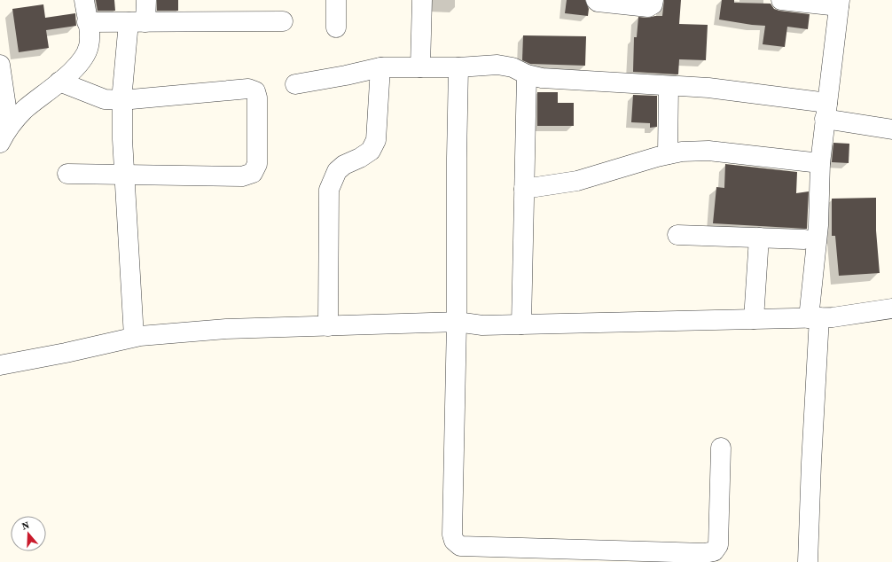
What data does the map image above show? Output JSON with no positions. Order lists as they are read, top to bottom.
{
  "north": "top"
}
